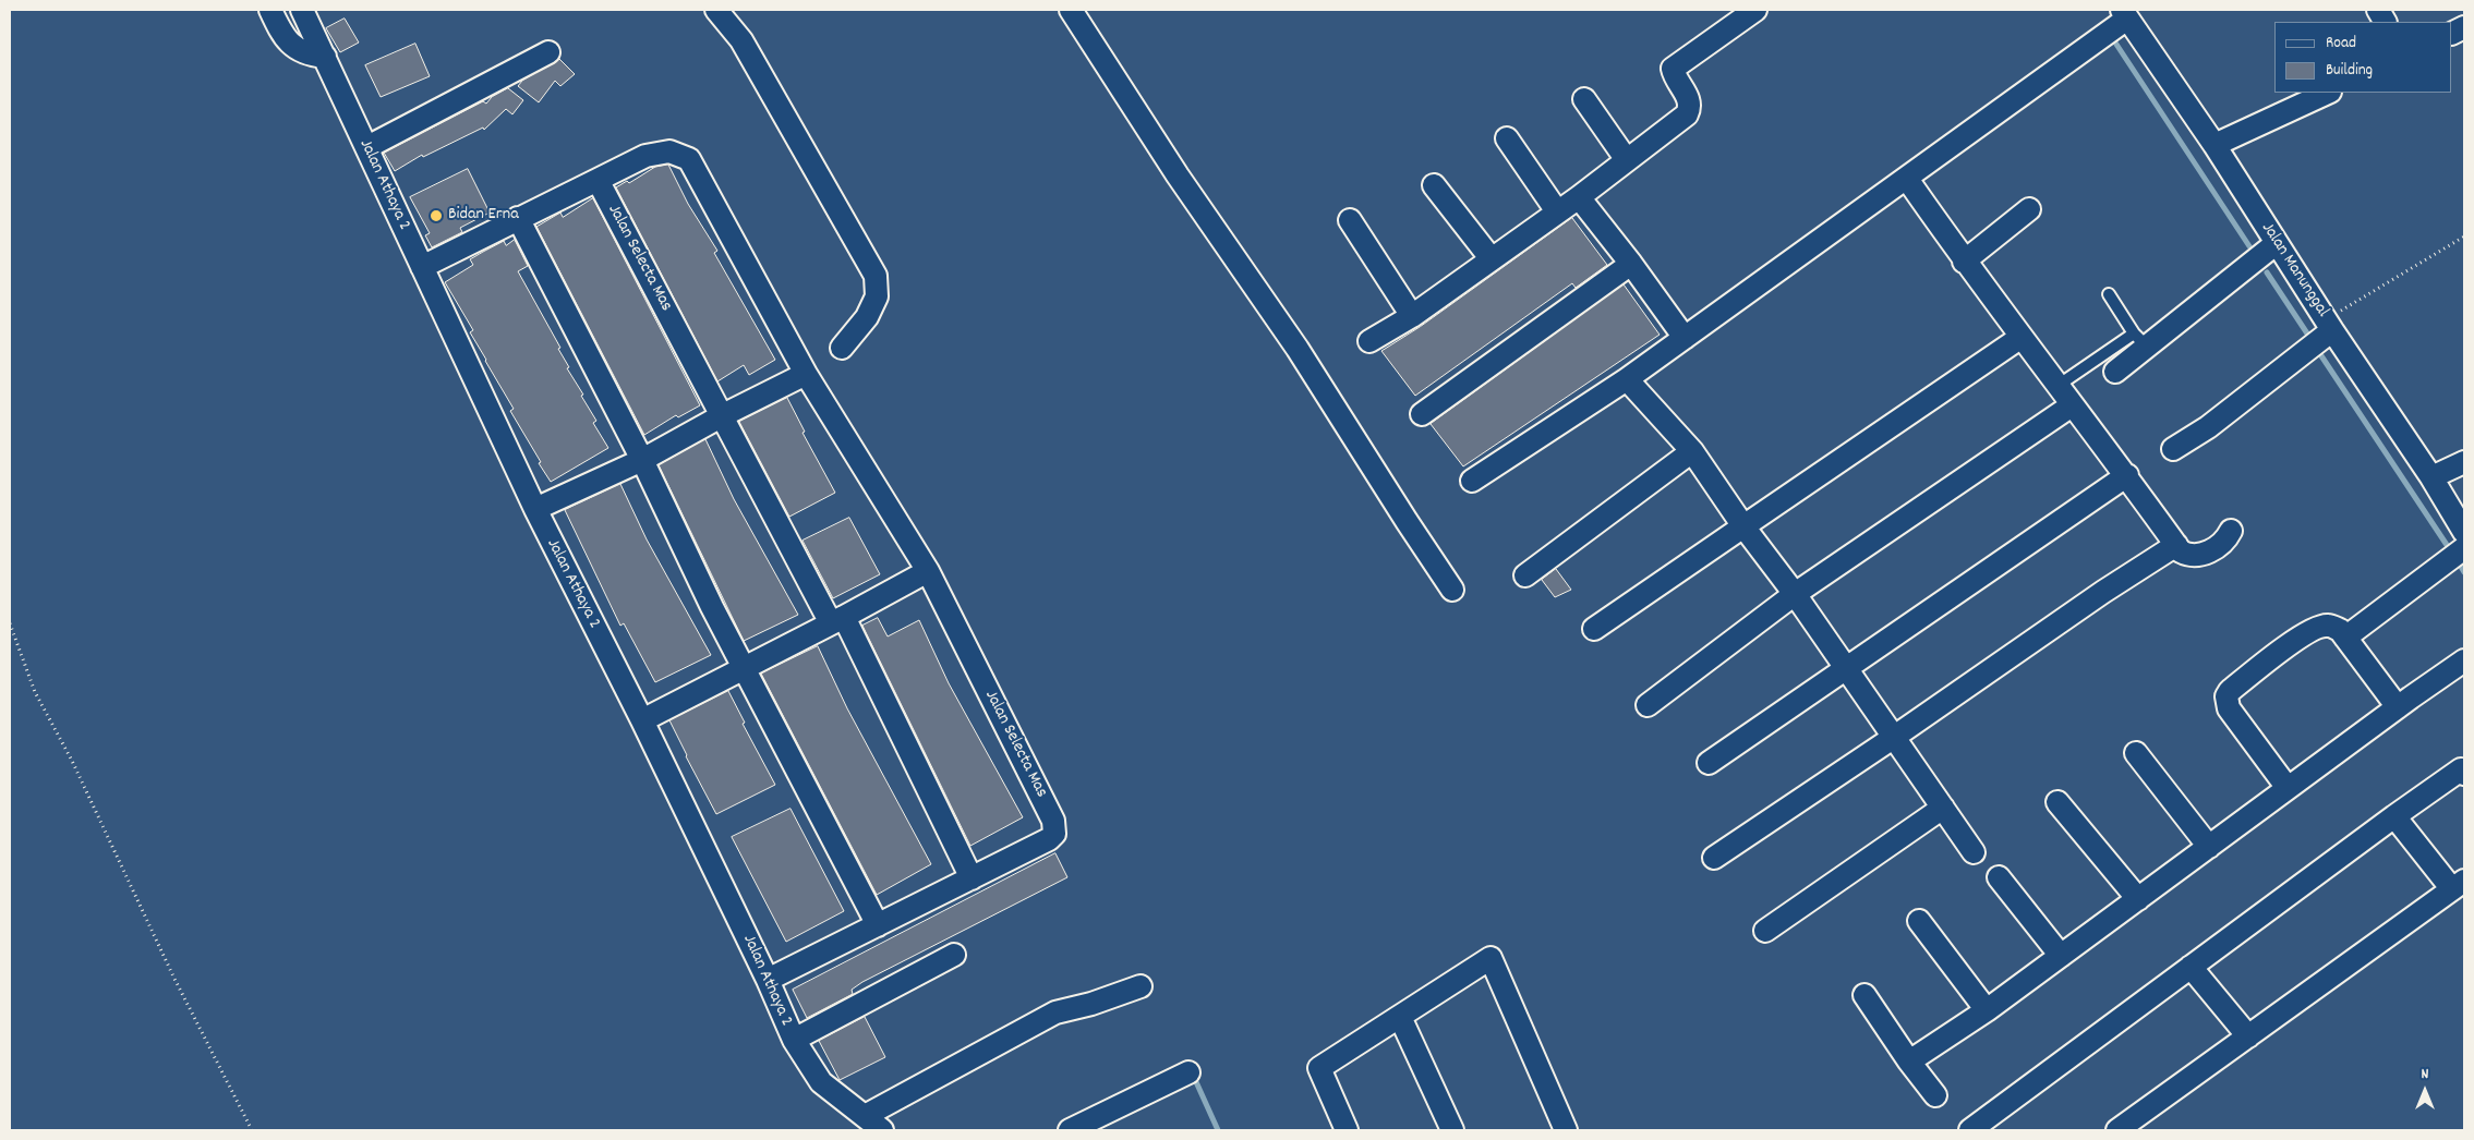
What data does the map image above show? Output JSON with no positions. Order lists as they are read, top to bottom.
{
  "streets": {
    "street": ["Jalan Athaya 2", "Jalan Selecta Mas", "Jalan Manunggal"]
  },
  "crossings": [
    ["Jalan Athaya 2", "Jalan Selecta Mas"]
  ],
  "places": ["Bidan Erna"],
  "legend": ["Road", "Building"],
  "north": "top"
}
